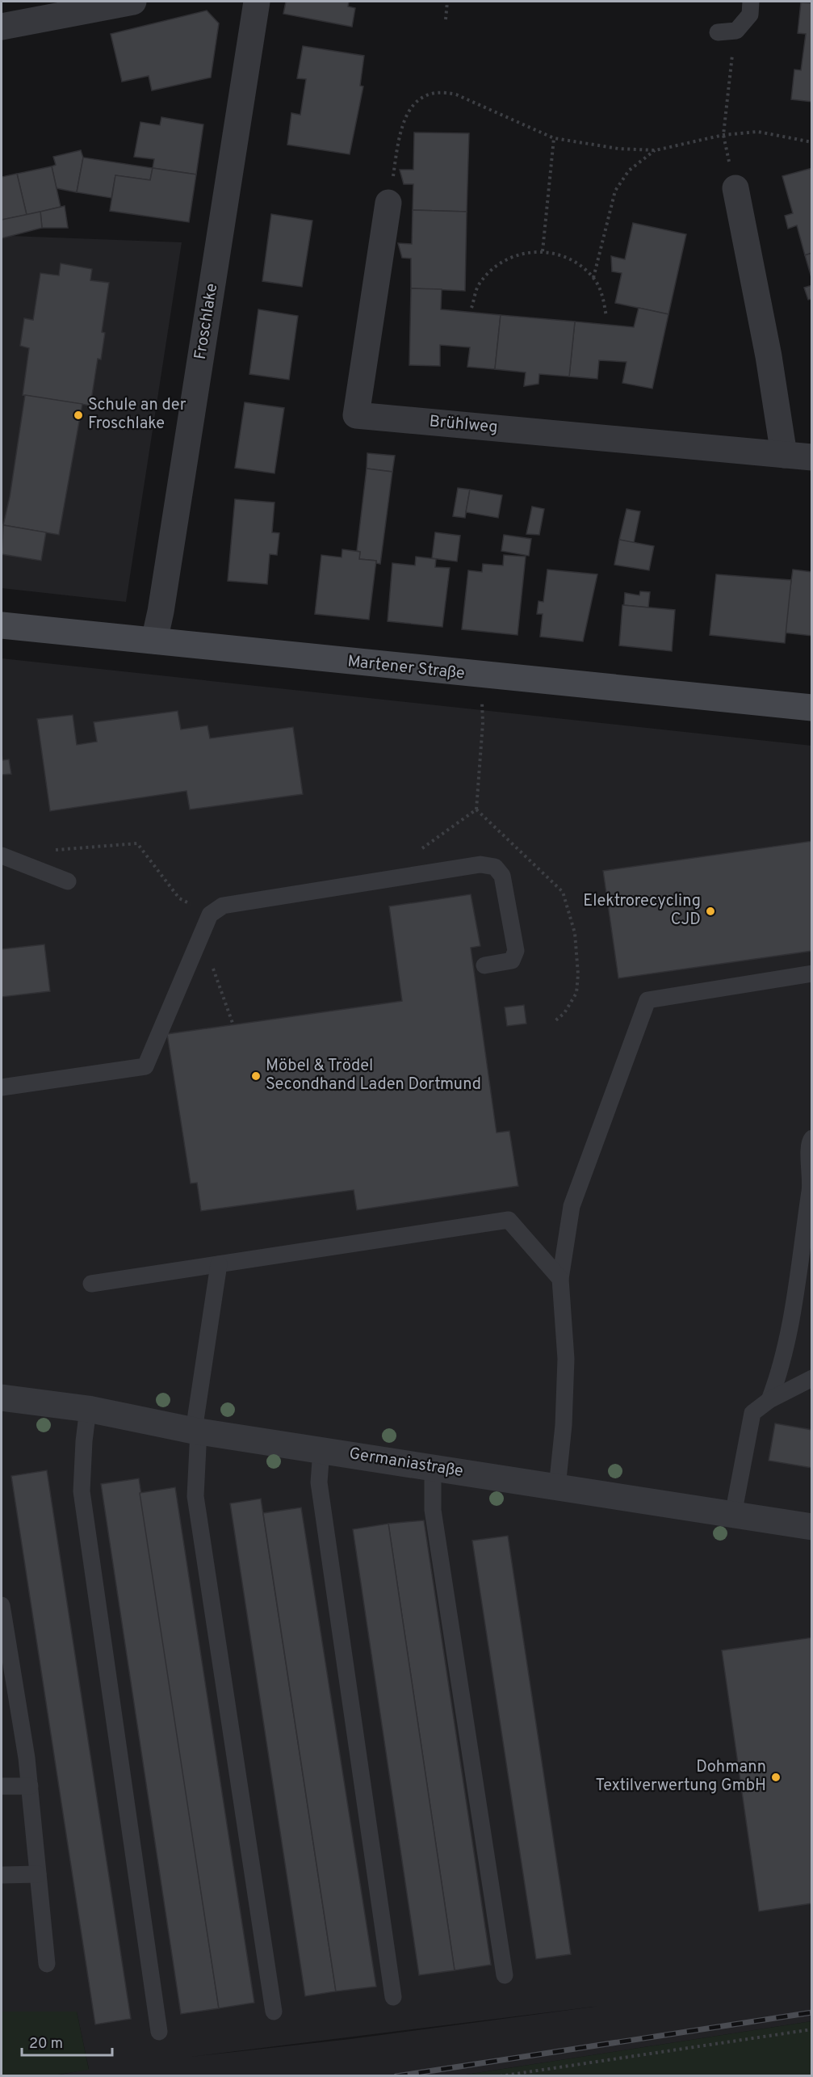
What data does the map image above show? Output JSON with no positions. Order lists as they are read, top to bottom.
{
  "streets": {
    "street": [
      "Froschlake",
      "Brühlweg",
      "Martener Straße",
      "Germaniastraße"
    ]
  },
  "crossings": [
    ["Froschlake", "Martener Straße"]
  ],
  "places": [
    "Schule an der Froschlake",
    "Elektrorecycling CJD",
    "Möbel & Trödel Secondhand Laden Dortmund",
    "Dohmann Textilverwertung GmbH"
  ],
  "scale_bar": "20 m"
}
